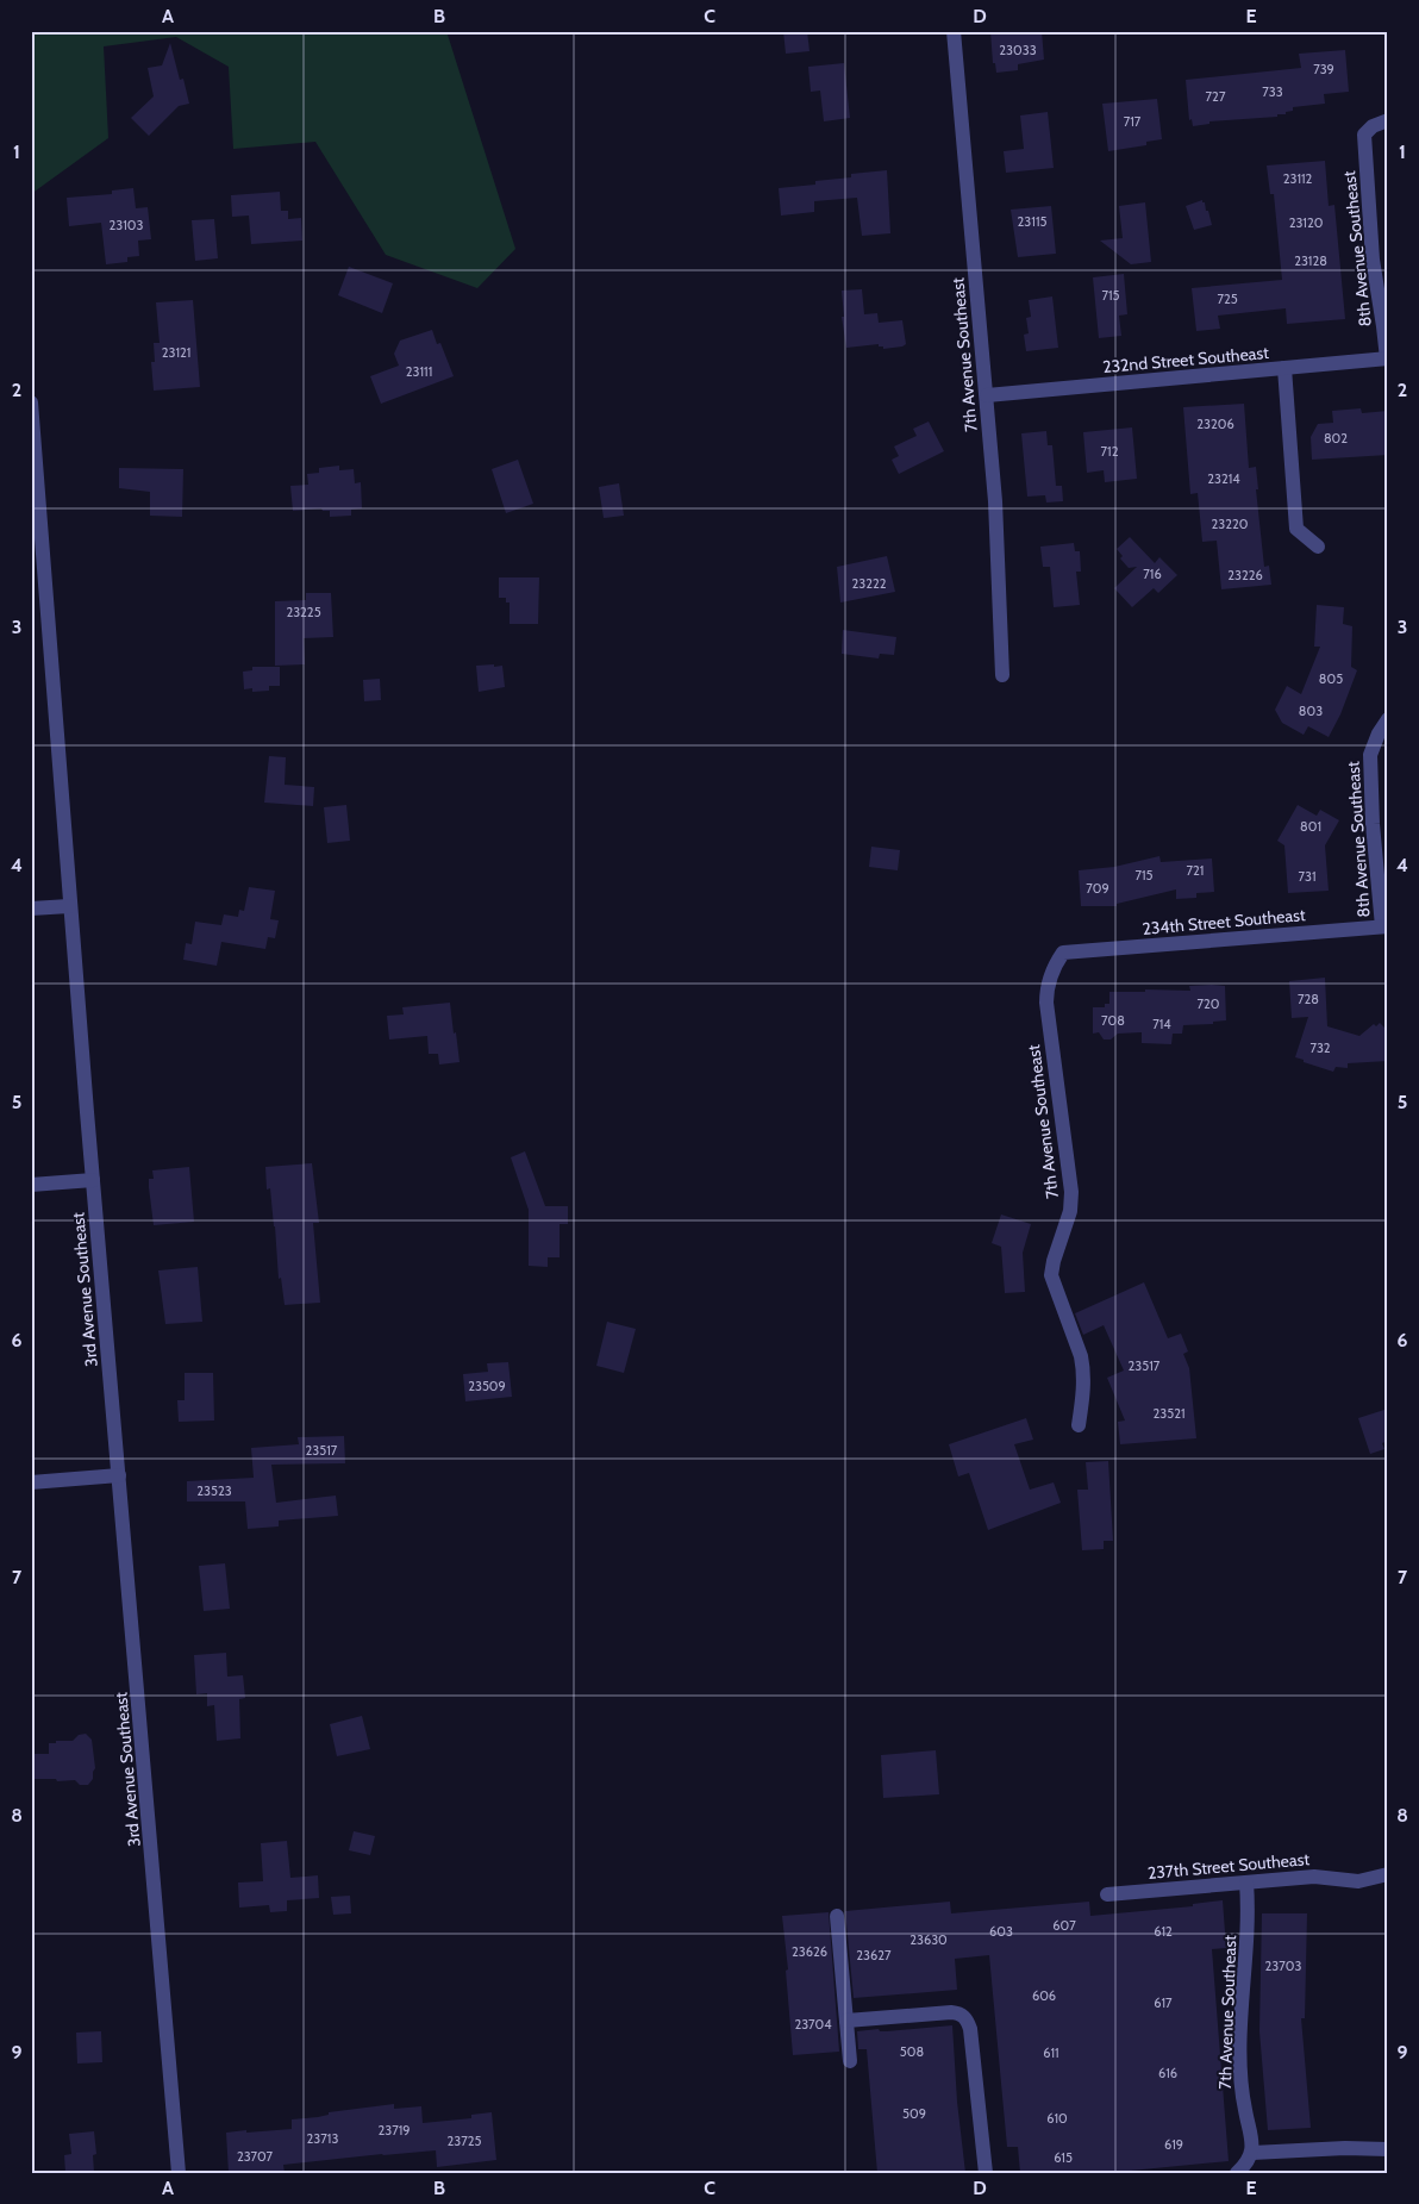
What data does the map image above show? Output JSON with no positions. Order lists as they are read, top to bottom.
{
  "streets": {
    "street": [
      "8th Avenue Southeast",
      "7th Avenue Southeast",
      "232nd Street Southeast",
      "234th Street Southeast",
      "3rd Avenue Southeast",
      "237th Street Southeast"
    ]
  },
  "crossings": [
    ["8th Avenue Southeast", "232nd Street Southeast"],
    ["8th Avenue Southeast", "234th Street Southeast"],
    ["7th Avenue Southeast", "232nd Street Southeast"],
    ["7th Avenue Southeast", "234th Street Southeast"],
    ["7th Avenue Southeast", "237th Street Southeast"]
  ],
  "house_numbers": [
    "23033",
    "739",
    "733",
    "727",
    "717",
    "23112",
    "23115",
    "23120",
    "23103",
    "23128",
    "715",
    "725",
    "23121",
    "23111",
    "23206",
    "802",
    "712",
    "23214",
    "23220",
    "716",
    "23226",
    "23222",
    "23225",
    "805",
    "803",
    "801",
    "721",
    "715",
    "731",
    "709",
    "728",
    "720",
    "708",
    "714",
    "732",
    "23517",
    "23509",
    "23521",
    "23517",
    "23523",
    "607",
    "603",
    "612",
    "23630",
    "23626",
    "23627",
    "23703",
    "606",
    "617",
    "23704",
    "508",
    "611",
    "616",
    "509",
    "610",
    "23719",
    "23713",
    "23725",
    "619",
    "23707",
    "615"
  ],
  "grid": {
    "columns": [
      "A",
      "B",
      "C",
      "D",
      "E"
    ],
    "rows": [
      "1",
      "2",
      "3",
      "4",
      "5",
      "6",
      "7",
      "8",
      "9"
    ]
  }
}
